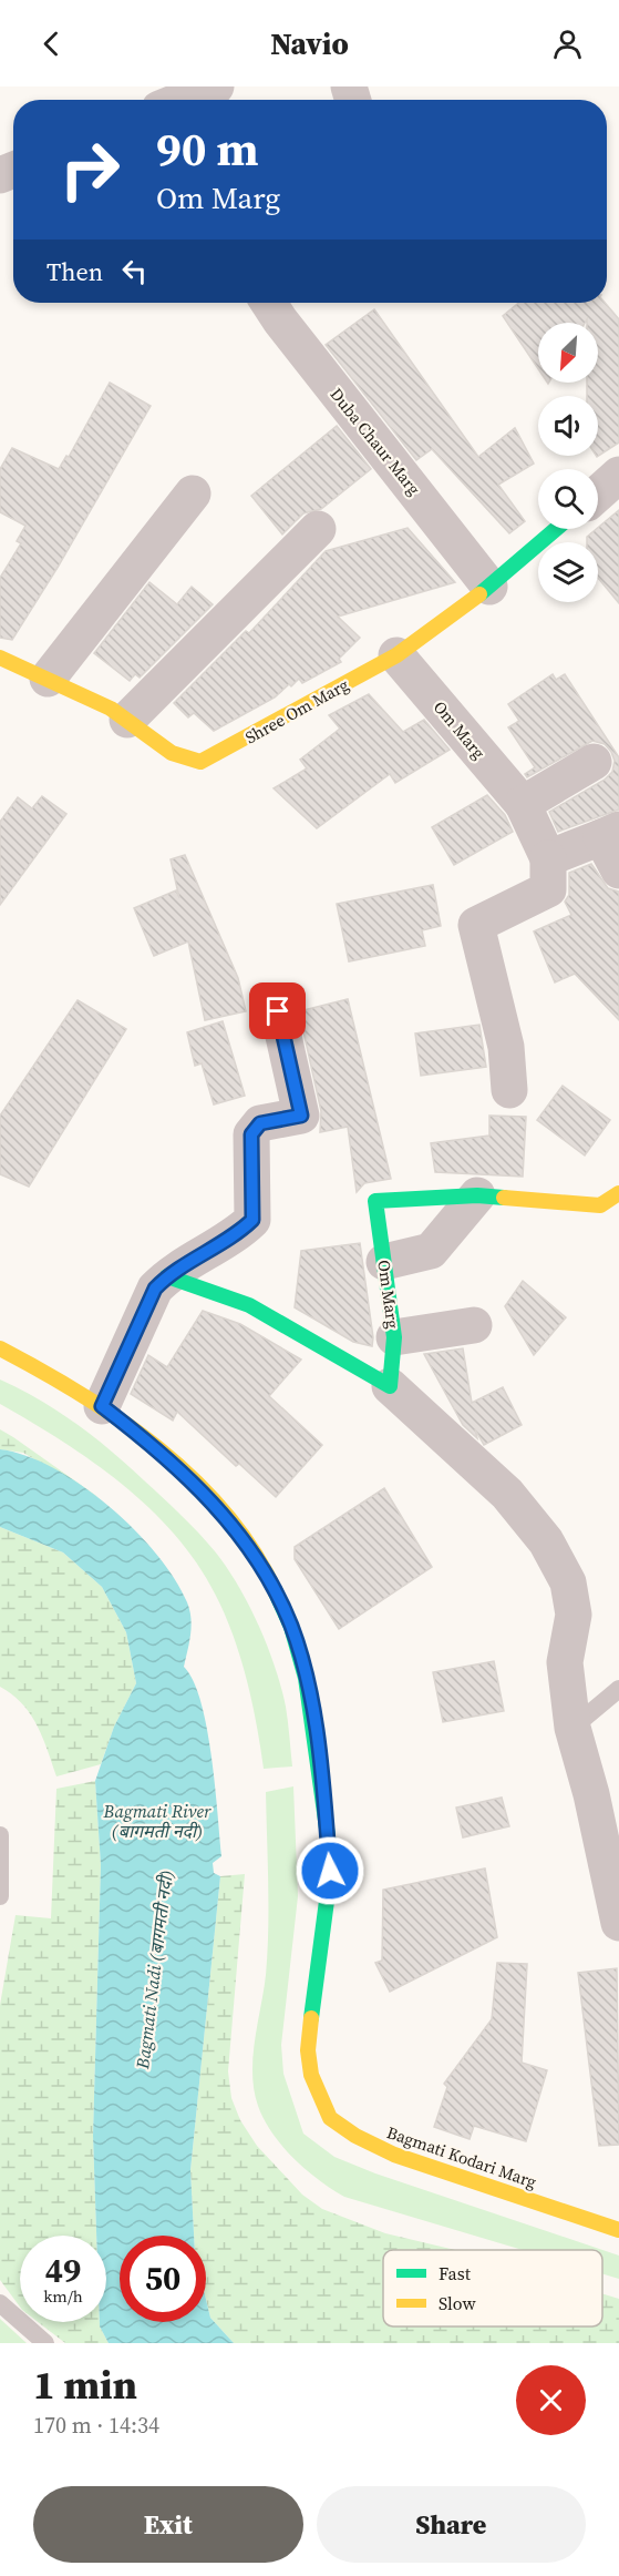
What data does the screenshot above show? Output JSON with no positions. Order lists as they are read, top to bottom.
{
  "streets": {
    "street": [
      "Duba Chaur Marg",
      "Shree Om Marg",
      "Om Marg",
      "Bagmati Kodari Marg"
    ]
  },
  "crossings": [
    ["Duba Chaur Marg", "Shree Om Marg"],
    ["Shree Om Marg", "Om Marg"]
  ],
  "water": ["Bagmati River (बागमती नदी)", "Bagmati Nadi (बागमती नदी)"],
  "legend": ["Fast", "Slow"],
  "north": "bottom left",
  "page": {
    "header": "Navio",
    "turn": ["90 m", "Om Marg"],
    "then": "Then",
    "speed": "49 km/h",
    "limit": "50",
    "heading": ["1 min", "170 m · 14:34"],
    "buttons": ["Exit", "Share"]
  }
}
